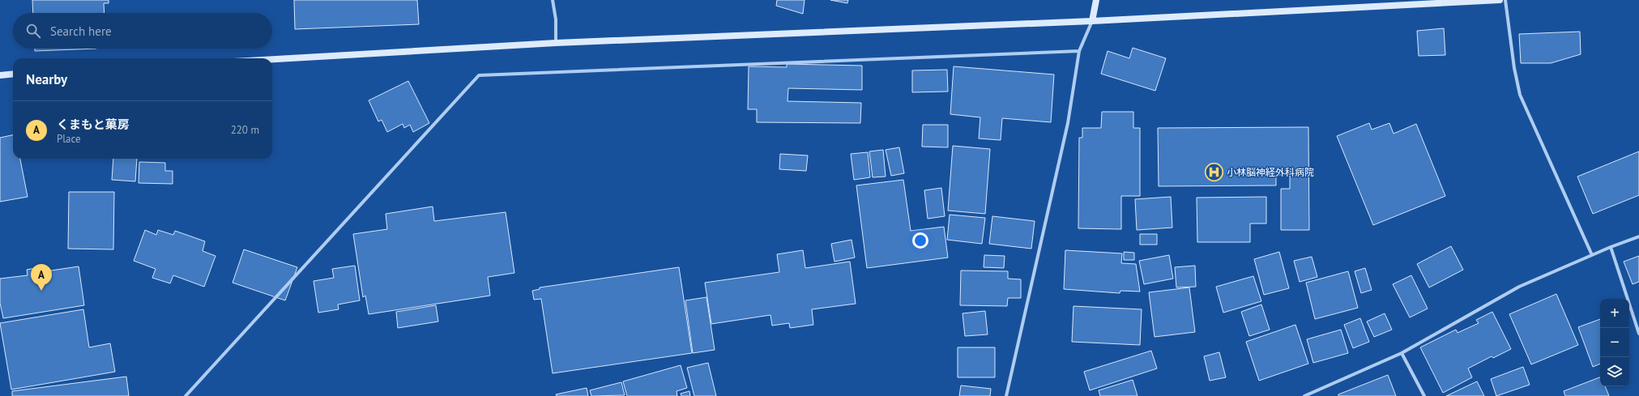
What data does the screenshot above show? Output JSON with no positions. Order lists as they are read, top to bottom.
{
  "places": {
    "hospital": ["小林脳神経外科病院"]
  },
  "page": {
    "search": "Search here",
    "heading": "Nearby",
    "list": [
      {
        "mark": "A",
        "name": "くまもと菓房",
        "note": "Place",
        "value": "220 m"
      }
    ],
    "pins": "A",
    "map_buttons": ["+", "−"]
  }
}
